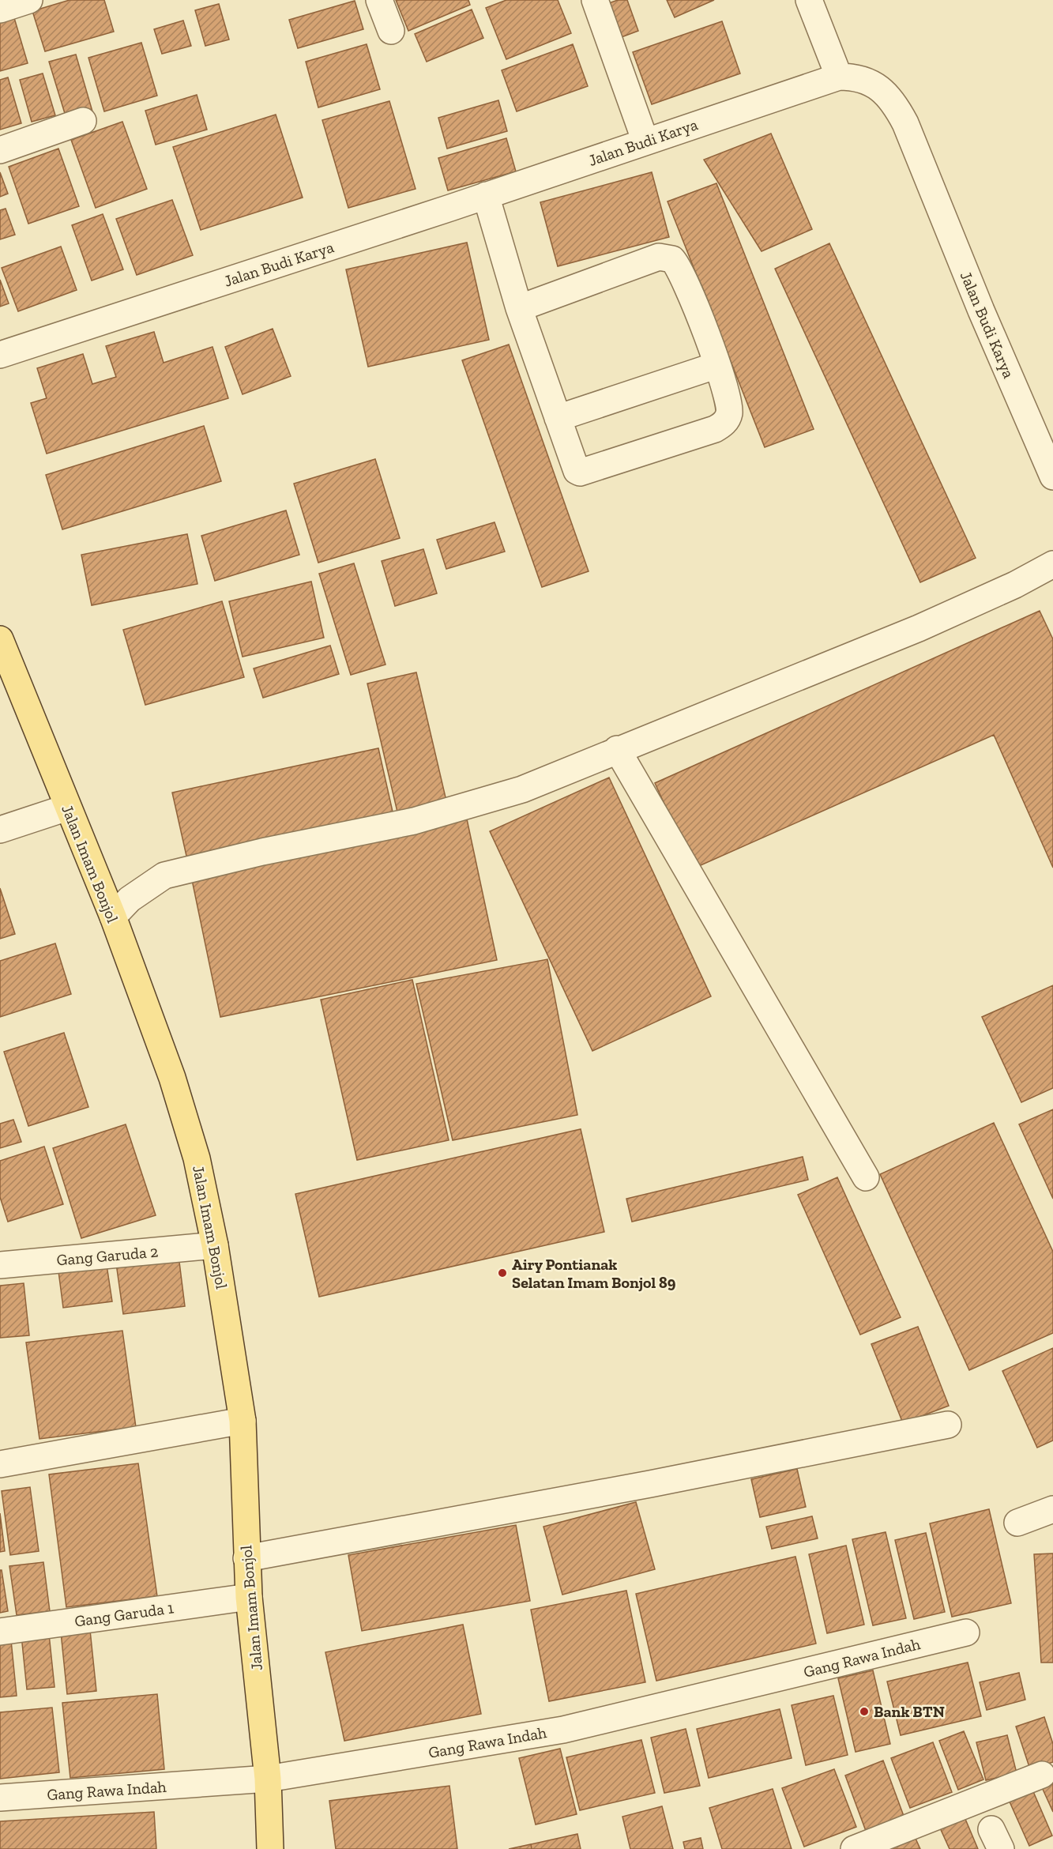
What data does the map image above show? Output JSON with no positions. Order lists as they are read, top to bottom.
{
  "streets": {
    "main road": ["Jalan Imam Bonjol"],
    "street": [
      "Jalan Budi Karya",
      "Gang Garuda 2",
      "Gang Garuda 1",
      "Gang Rawa Indah"
    ]
  },
  "crossings": [
    ["Jalan Imam Bonjol", "Gang Garuda 2"],
    ["Jalan Imam Bonjol", "Gang Garuda 1"],
    ["Jalan Imam Bonjol", "Gang Rawa Indah"]
  ],
  "places": ["Airy Pontianak Selatan Imam Bonjol 89", "Bank BTN"]
}
